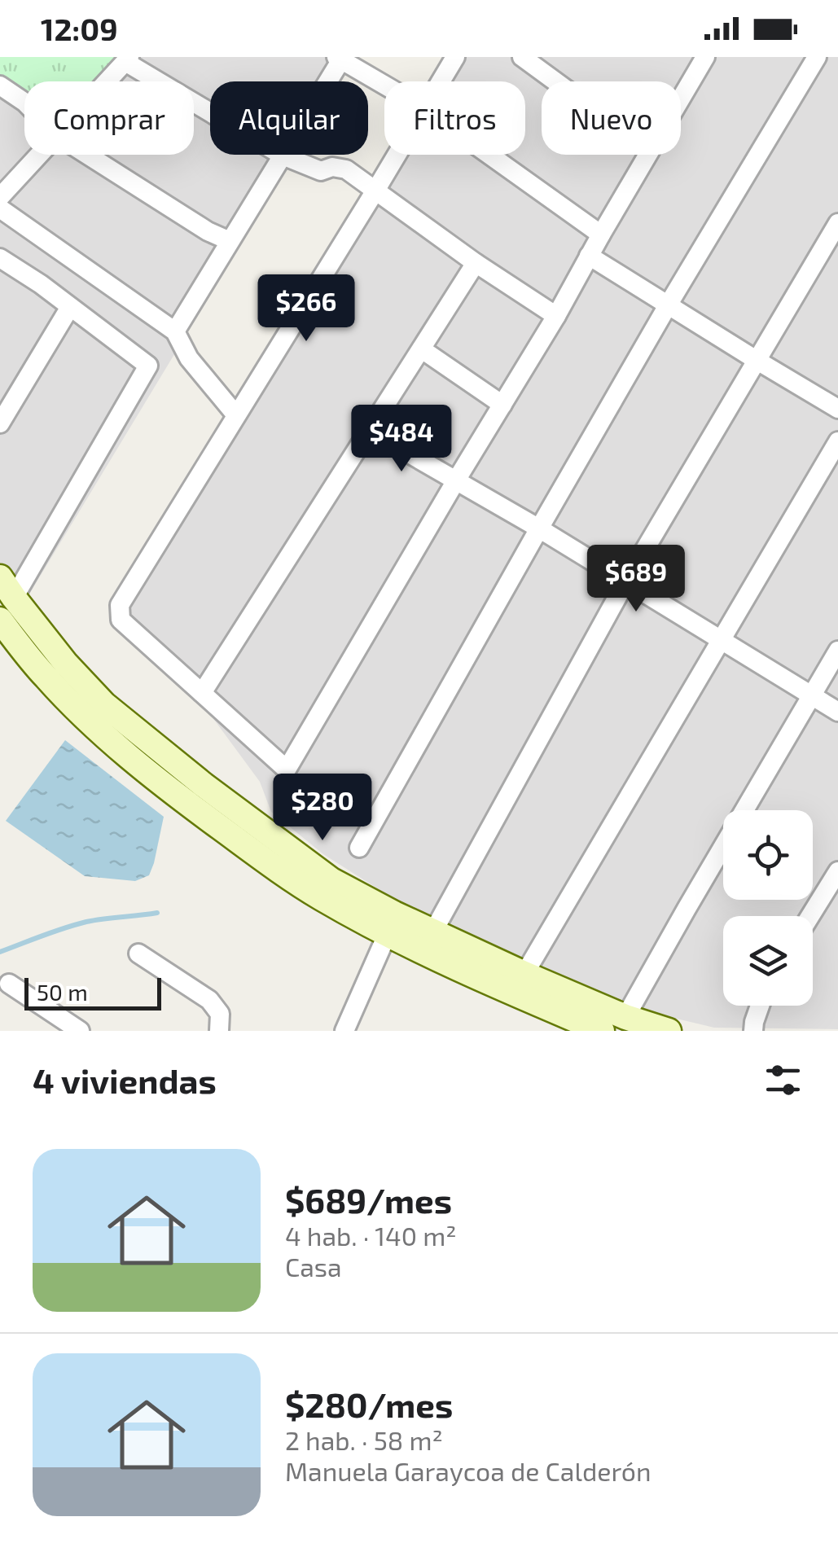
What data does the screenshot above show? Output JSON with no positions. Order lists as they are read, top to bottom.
{
  "scale_bar": "50 m",
  "page": {
    "status": "12:09",
    "chip": [
      "Comprar",
      "Alquilar",
      "Filtros",
      "Nuevo"
    ],
    "price": [
      "$266",
      "$484",
      "$689",
      "$280"
    ],
    "scale": "50 m",
    "heading": "4 viviendas",
    "list": [
      {
        "name": "$689/mes",
        "note": "4 hab. · 140 m² · Casa"
      },
      {
        "name": "$280/mes",
        "note": "2 hab. · 58 m² · Manuela Garaycoa de Calderón"
      }
    ]
  }
}
